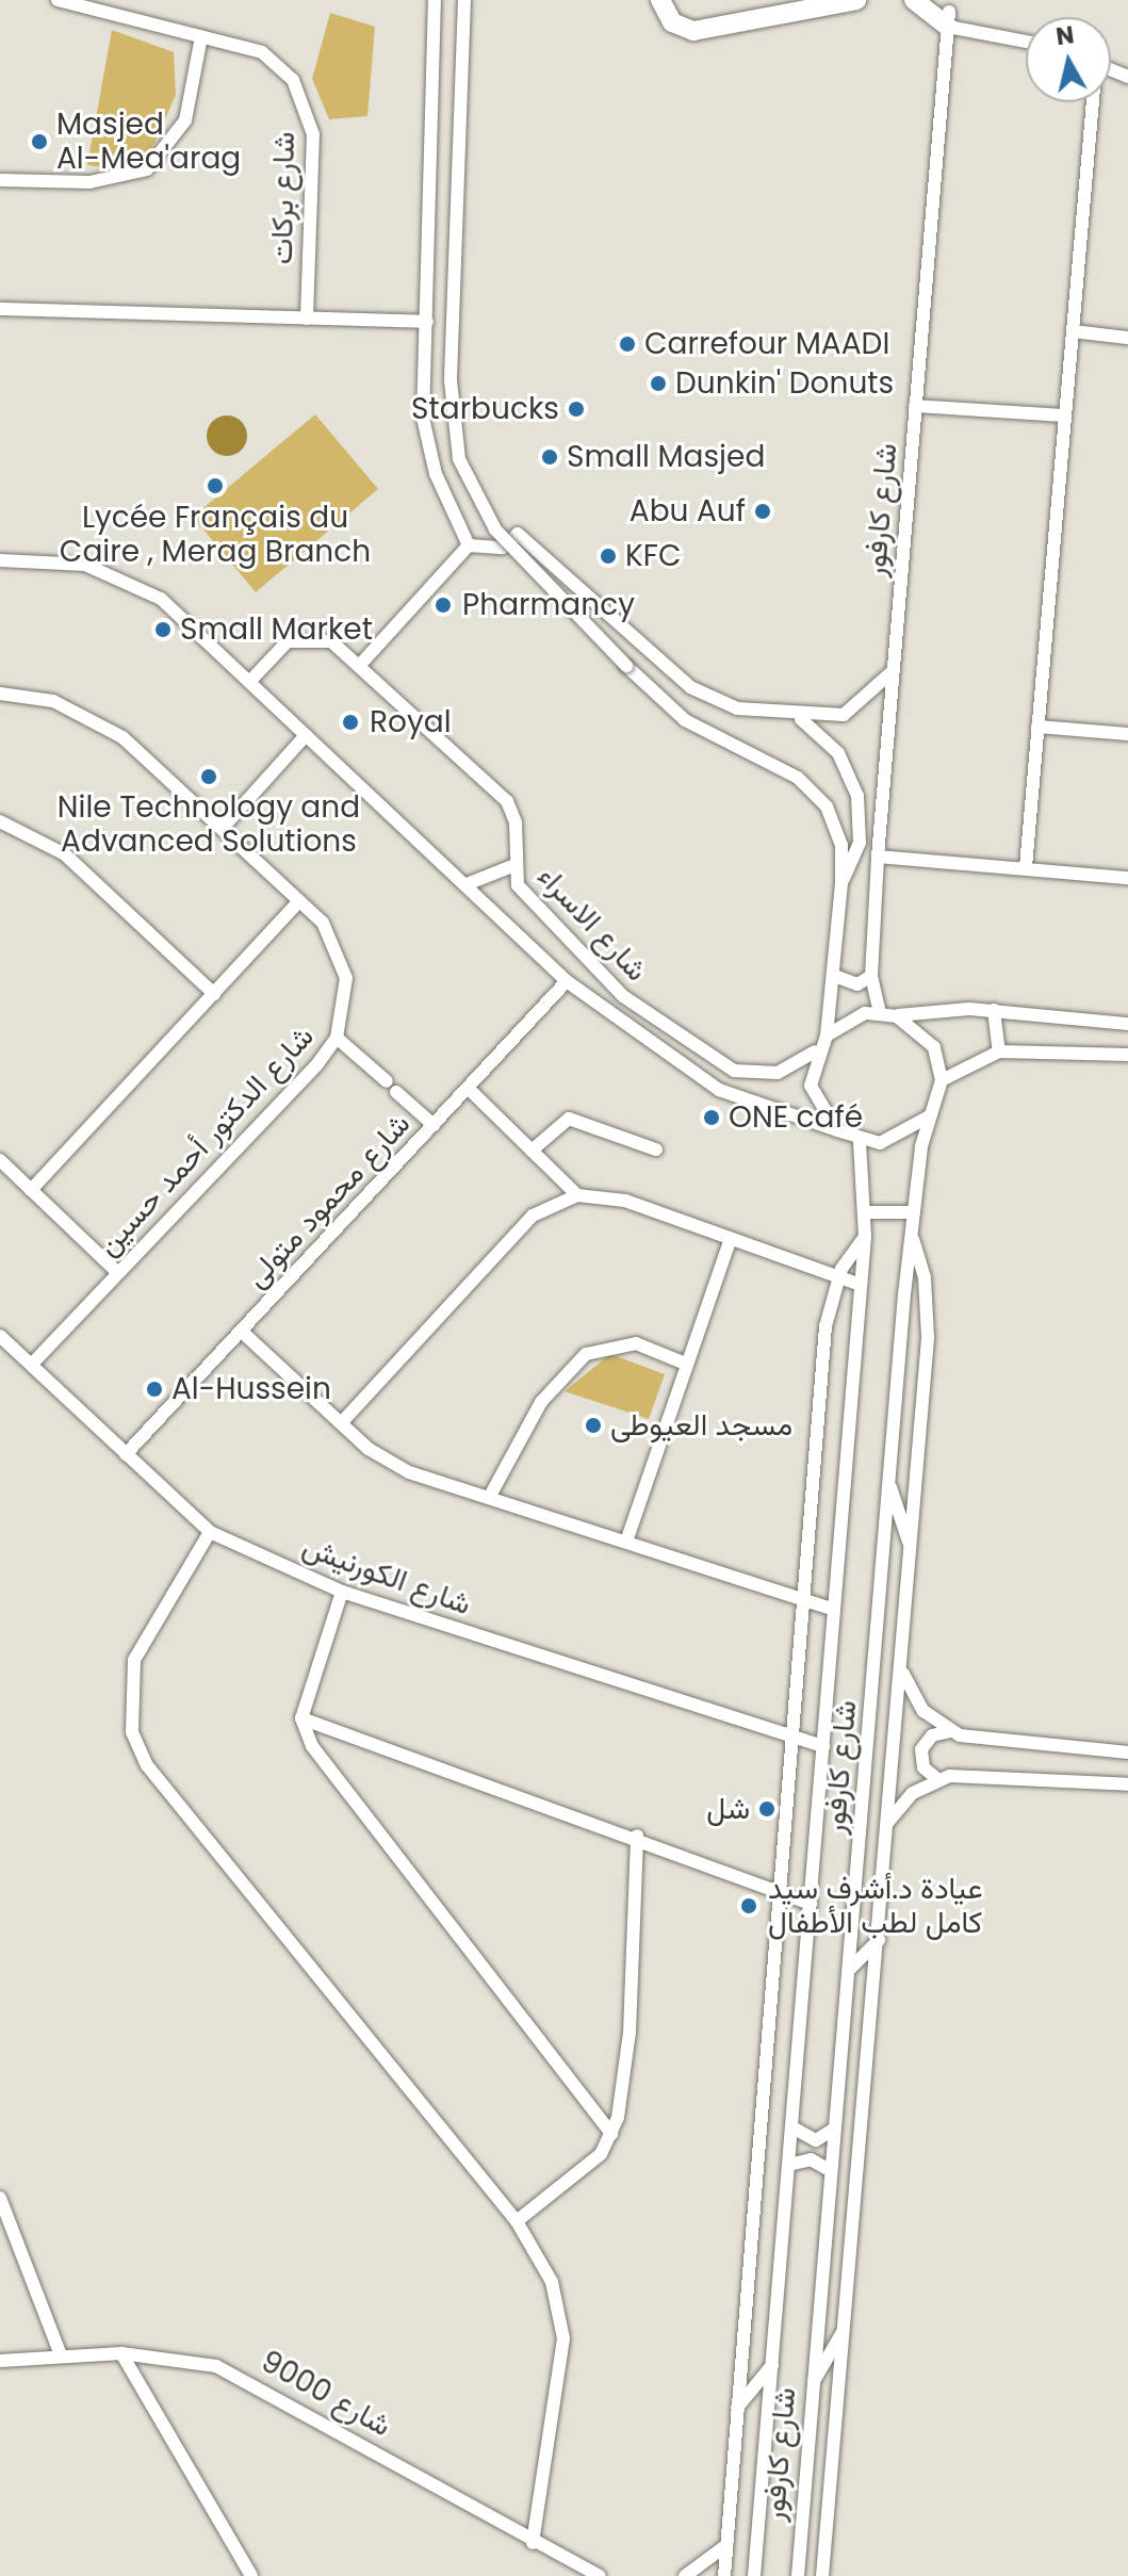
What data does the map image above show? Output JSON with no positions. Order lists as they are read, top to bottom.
{
  "streets": {
    "street": [
      "شارع بركات",
      "شارع كارفور",
      "شارع الاسراء",
      "شارع الدكتور أحمد حسين",
      "شارع محمود متولى",
      "شارع الكورنيش",
      "شارع 9000"
    ]
  },
  "crossings": [
    ["شارع كارفور", "شارع الاسراء"],
    ["شارع كارفور", "شارع الكورنيش"],
    ["شارع الاسراء", "شارع محمود متولى"],
    ["شارع الدكتور أحمد حسين", "شارع الكورنيش"],
    ["شارع محمود متولى", "شارع الكورنيش"]
  ],
  "places": [
    "Masjed Al-Mea'arag",
    "Carrefour MAADI",
    "Dunkin' Donuts",
    "Starbucks",
    "Small Masjed",
    "Lycée Français du Caire , Merag Branch",
    "Abu Auf",
    "KFC",
    "Pharmancy",
    "Small Market",
    "Royal",
    "Nile Technology and Advanced Solutions",
    "ONE café",
    "Al-Hussein",
    "مسجد العيوطى",
    "شل",
    "عيادة د.أشرف سيد كامل لطب الأطفال"
  ],
  "north": "top"
}
